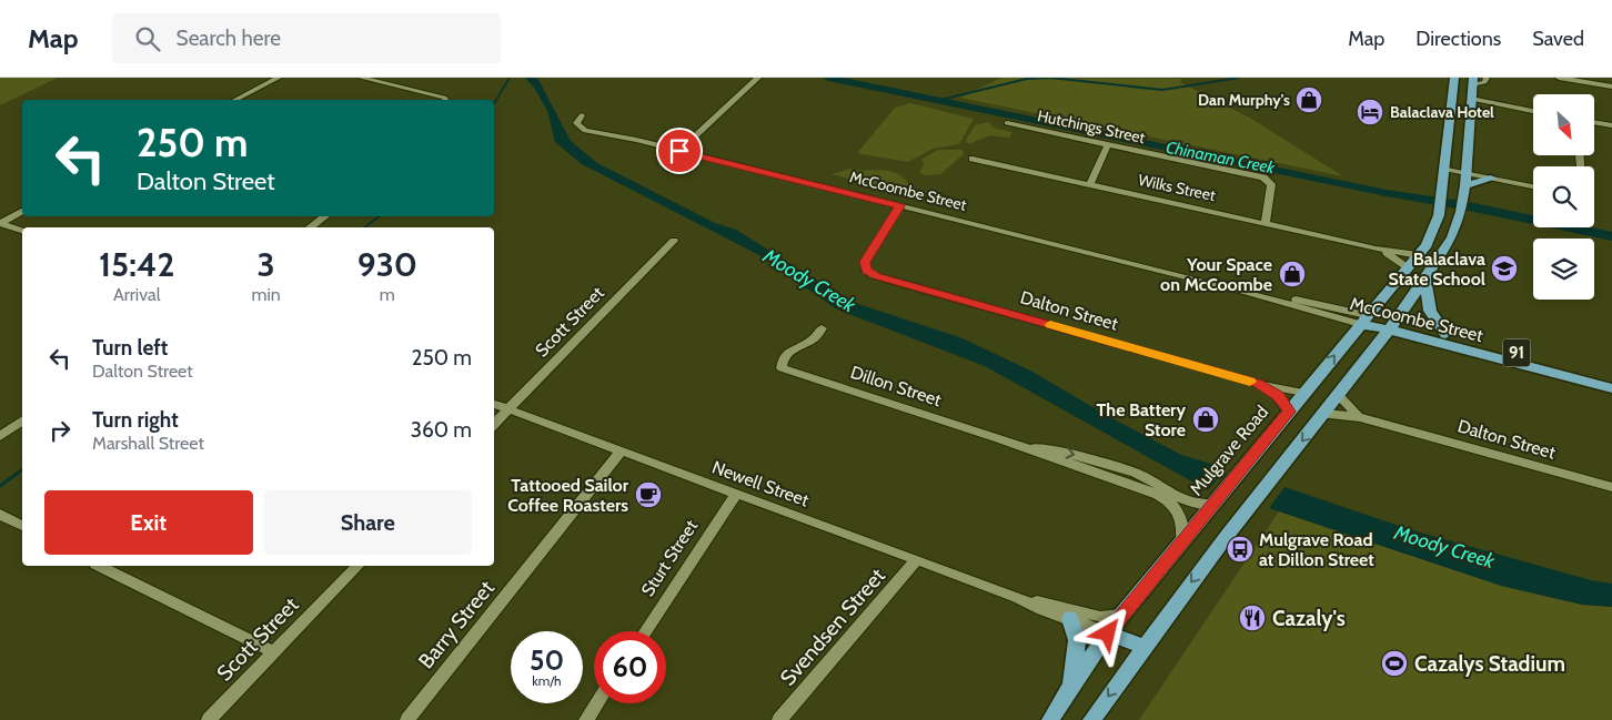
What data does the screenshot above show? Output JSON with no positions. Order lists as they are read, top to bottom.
{
  "streets": {
    "main road": ["McCoombe Street", "91", "Mulgrave Road"],
    "street": [
      "Hutchings Street",
      "Wilks Street",
      "Dalton Street",
      "Scott Street",
      "Dillon Street",
      "Newell Street",
      "Sturt Street",
      "Barry Street",
      "Svendsen Street"
    ]
  },
  "crossings": [
    ["Hutchings Street", "Wilks Street"],
    ["Wilks Street", "Mulgrave Road"],
    ["McCoombe Street", "Dalton Street"],
    ["McCoombe Street", "Mulgrave Road"],
    ["Dalton Street", "Mulgrave Road"],
    ["Scott Street", "Newell Street"],
    ["Dillon Street", "Mulgrave Road"],
    ["Mulgrave Road", "Newell Street"],
    ["Newell Street", "Sturt Street"],
    ["Newell Street", "Barry Street"],
    ["Newell Street", "Svendsen Street"]
  ],
  "water": ["Chinaman Creek", "Moody Creek"],
  "places": {
    "shop": ["Dan Murphy's", "Your Space on McCoombe", "The Battery Store"],
    "hotel": ["Balaclava Hotel"],
    "school or university": ["Balaclava State School"],
    "cafe": ["Tattooed Sailor Coffee Roasters"],
    "bus stop": ["Mulgrave Road at Dillon Street"],
    "restaurant": ["Cazaly's"],
    "sports": ["Cazalys Stadium"]
  },
  "north": "bottom right",
  "page": {
    "header": "Map",
    "search": "Search here",
    "nav": ["Map", "Directions", "Saved"],
    "turn": ["250 m", "Dalton Street"],
    "eta": [
      "15:42",
      "Arrival",
      "3",
      "min",
      "930",
      "m"
    ],
    "list": [
      {
        "name": "Turn left",
        "note": "Dalton Street",
        "value": "250 m"
      },
      {
        "name": "Turn right",
        "note": "Marshall Street",
        "value": "360 m"
      }
    ],
    "buttons": ["Exit", "Share"],
    "speed": "50 km/h",
    "limit": "60"
  }
}
